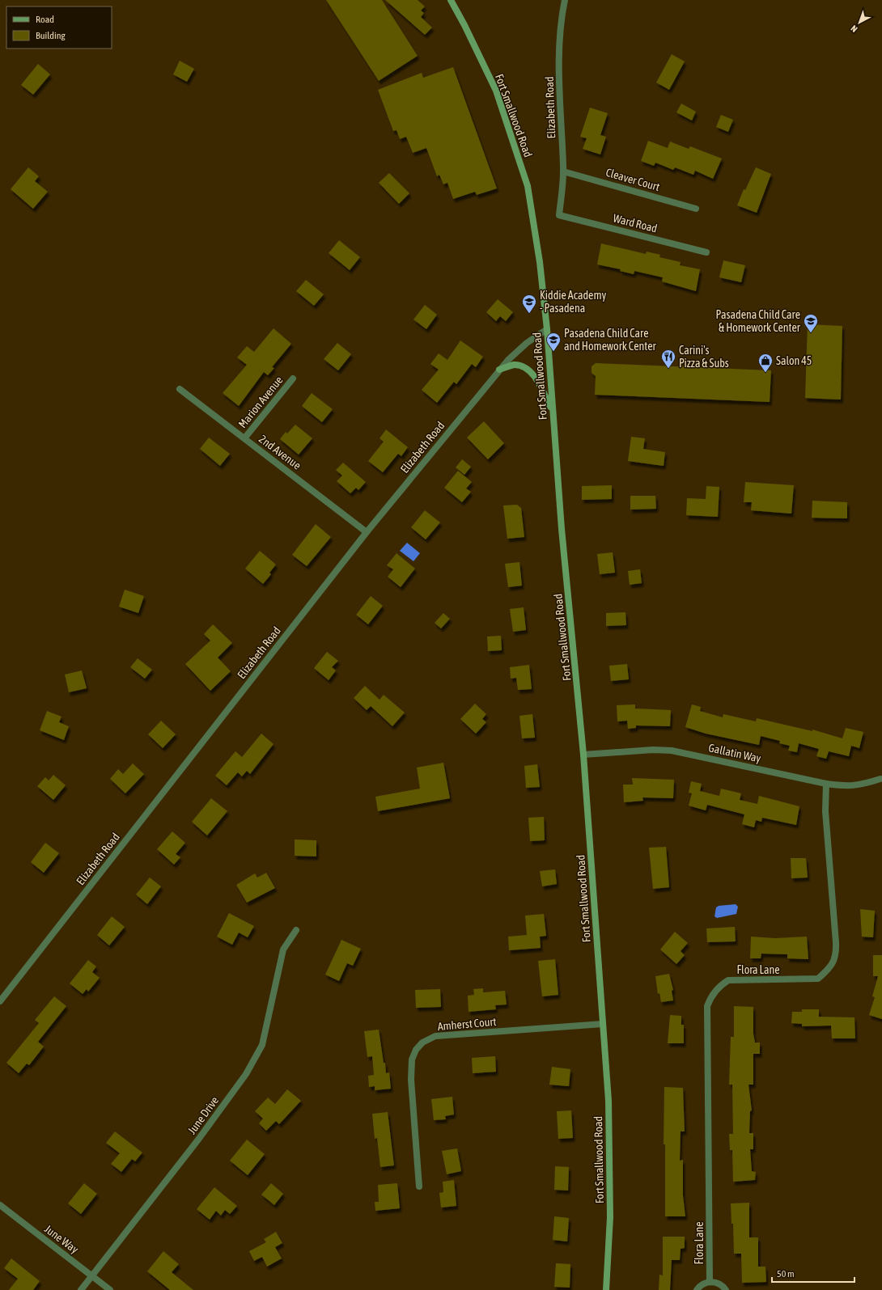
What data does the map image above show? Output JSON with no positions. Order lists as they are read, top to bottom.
{
  "streets": {
    "main road": ["Fort Smallwood Road"],
    "street": [
      "Elizabeth Road",
      "Cleaver Court",
      "Ward Road",
      "Marion Avenue",
      "2nd Avenue",
      "Gallatin Way",
      "Flora Lane",
      "Amherst Court",
      "June Drive",
      "June Way"
    ]
  },
  "crossings": [
    ["Elizabeth Road", "Fort Smallwood Road"],
    ["Elizabeth Road", "Cleaver Court"],
    ["Elizabeth Road", "Ward Road"],
    ["Elizabeth Road", "2nd Avenue"],
    ["Fort Smallwood Road", "Gallatin Way"],
    ["Fort Smallwood Road", "Amherst Court"],
    ["Marion Avenue", "2nd Avenue"],
    ["Gallatin Way", "Flora Lane"],
    ["June Drive", "June Way"]
  ],
  "places": {
    "school or university": ["Kiddie Academy - Pasadena", "Pasadena Child Care & Homework Center", "Pasadena Child Care and Homework Center"],
    "restaurant": ["Carini's Pizza & Subs"],
    "shop": ["Salon 45"]
  },
  "legend": ["Road", "Building"],
  "scale_bar": "50 m",
  "north": "bottom left"
}
